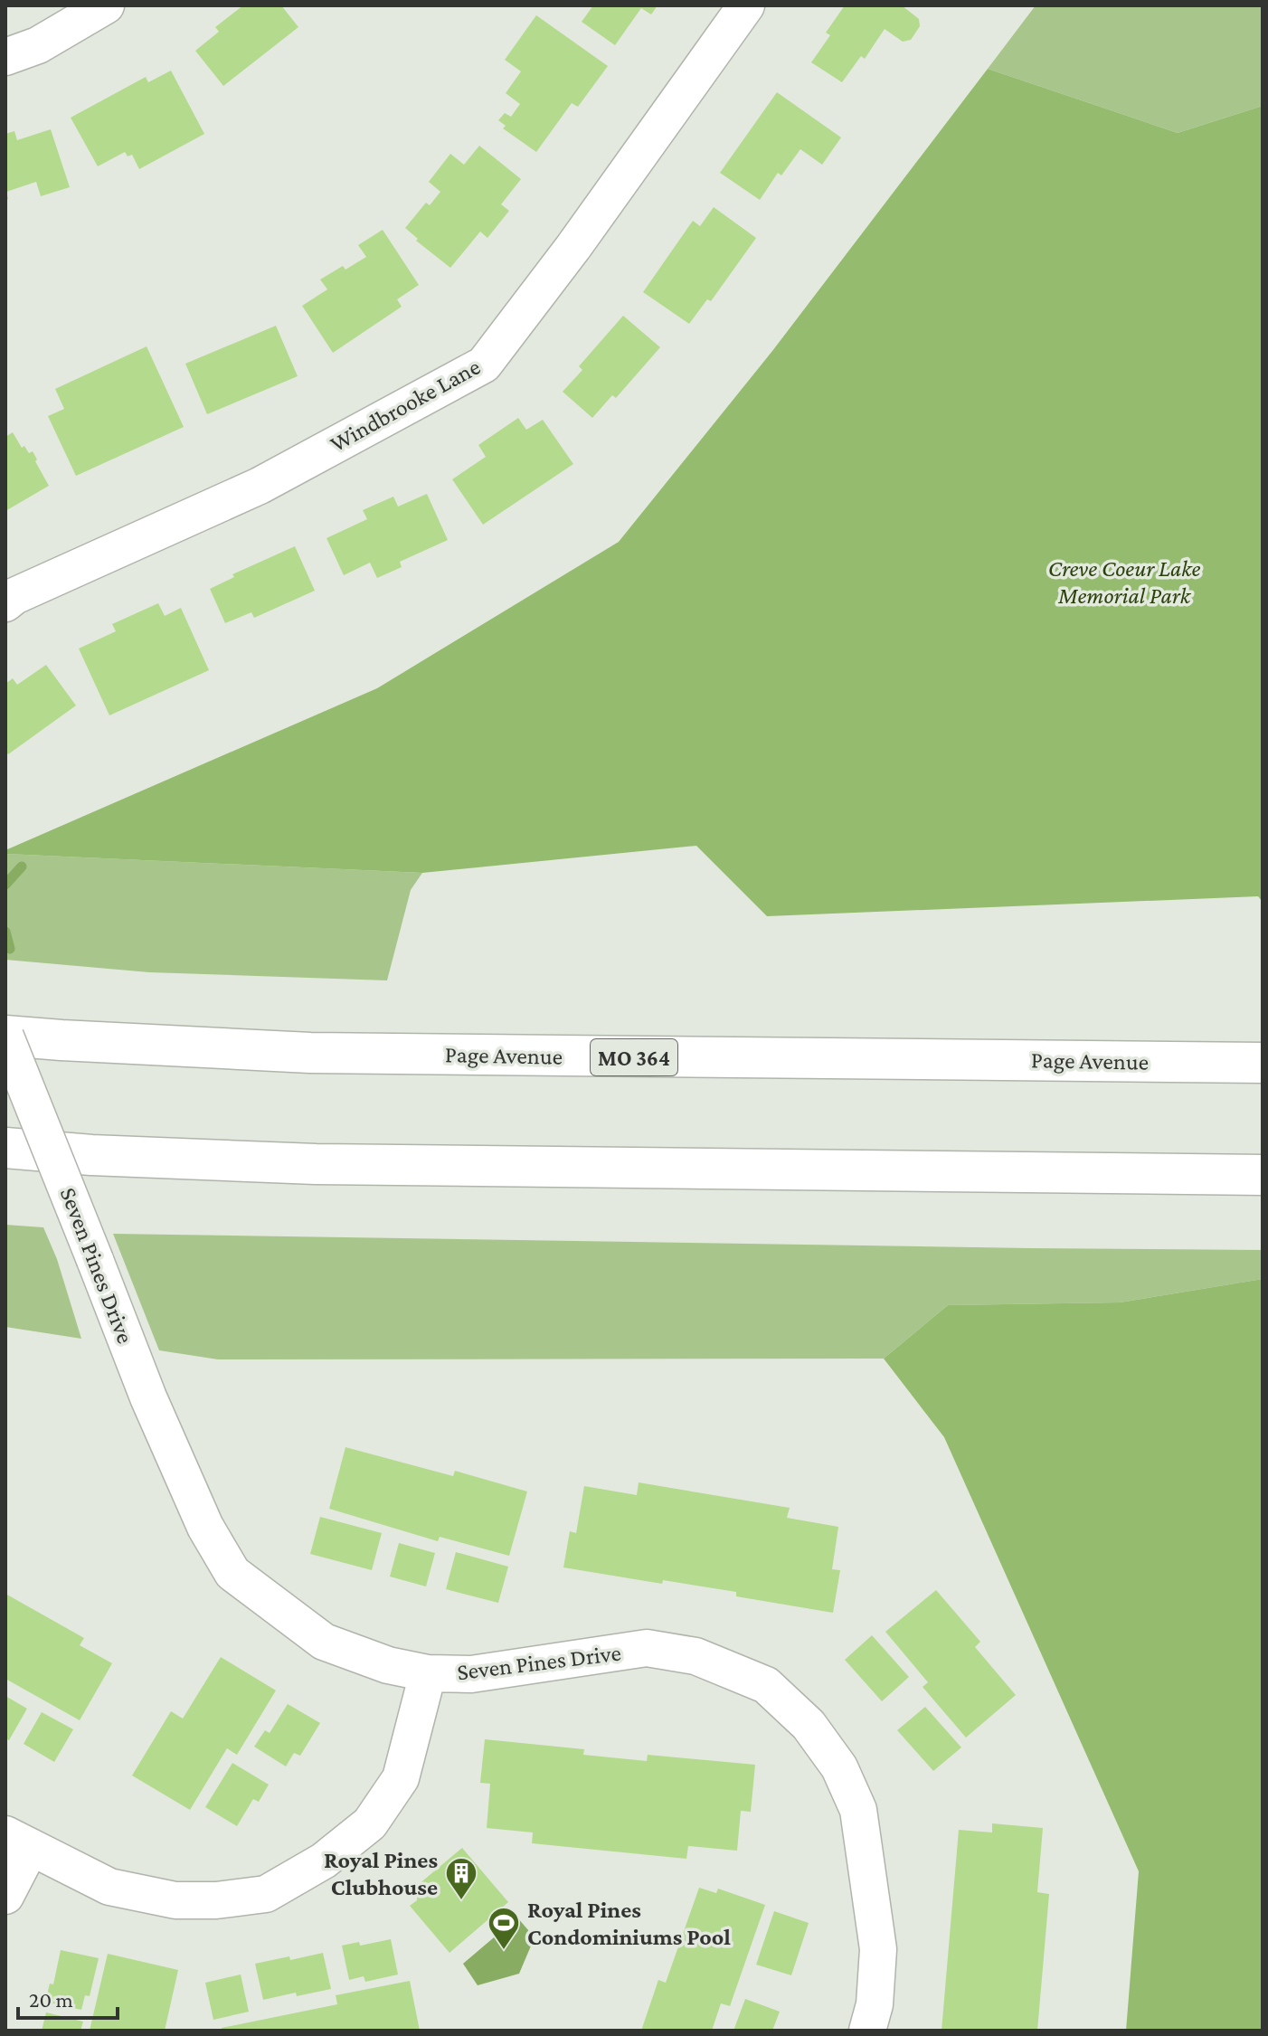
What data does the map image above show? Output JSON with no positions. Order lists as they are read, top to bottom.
{
  "streets": {
    "highway": ["Page Avenue", "MO 364"],
    "street": ["Windbrooke Lane", "Seven Pines Drive"]
  },
  "crossings": [
    ["Page Avenue", "Seven Pines Drive"]
  ],
  "parks": ["Creve Coeur Lake Memorial Park"],
  "places": {
    "building": ["Royal Pines Clubhouse"],
    "sports": ["Royal Pines Condominiums Pool"]
  },
  "scale_bar": "20 m"
}
